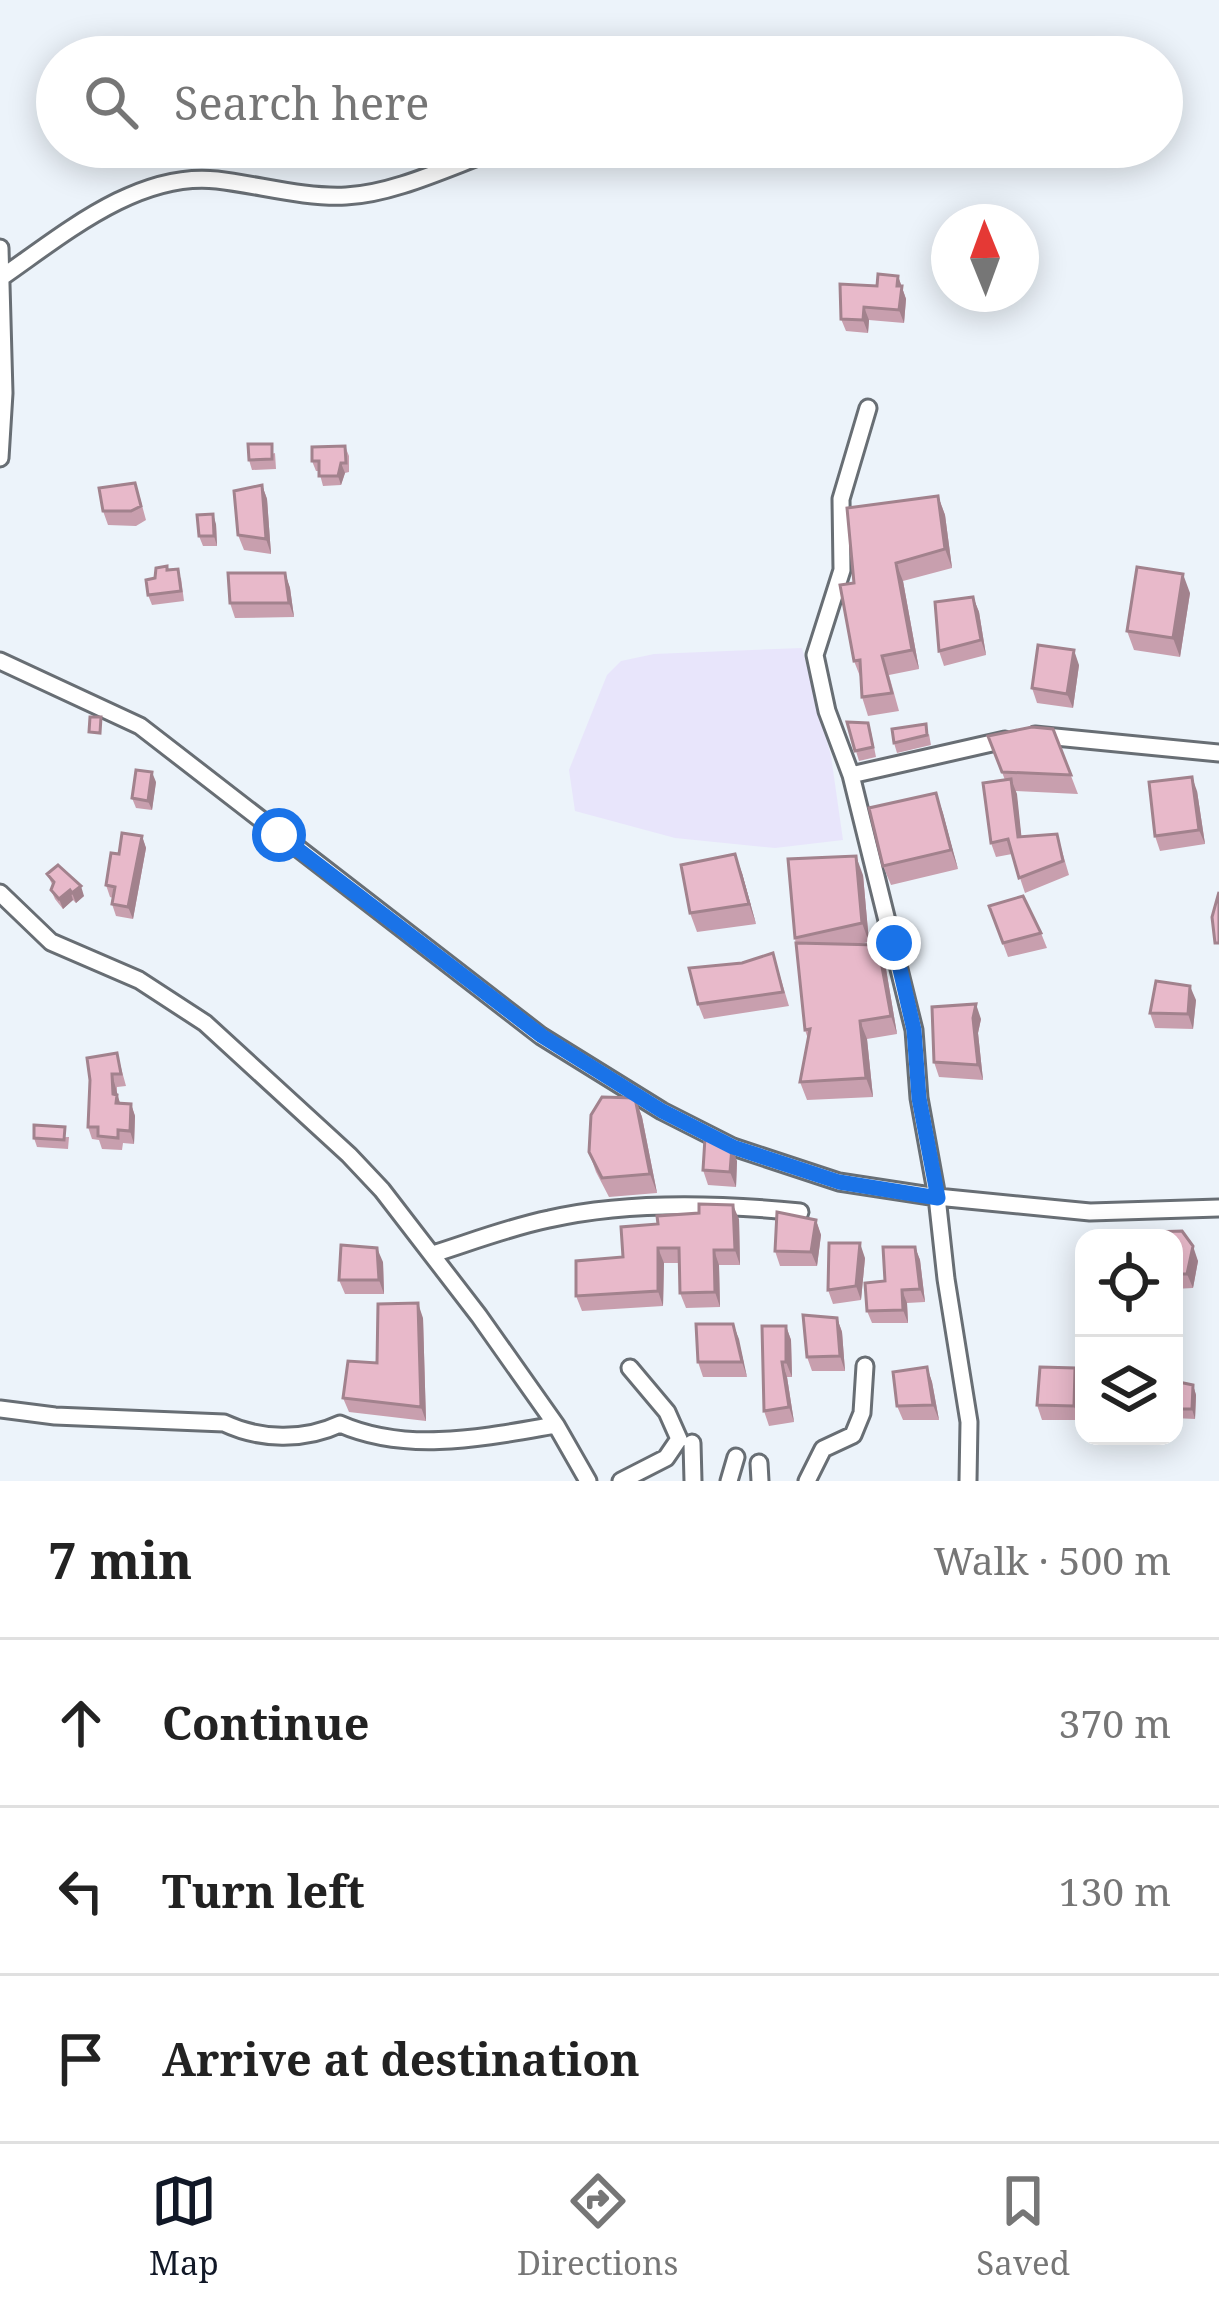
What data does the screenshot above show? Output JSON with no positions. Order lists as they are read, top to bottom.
{
  "north": "top",
  "page": {
    "search": "Search here",
    "heading": ["7 min", "Walk · 500 m"],
    "list": [
      ["Continue", "370 m"],
      ["Turn left", "130 m"],
      "Arrive at destination"
    ],
    "nav": ["Map", "Directions", "Saved"]
  }
}
